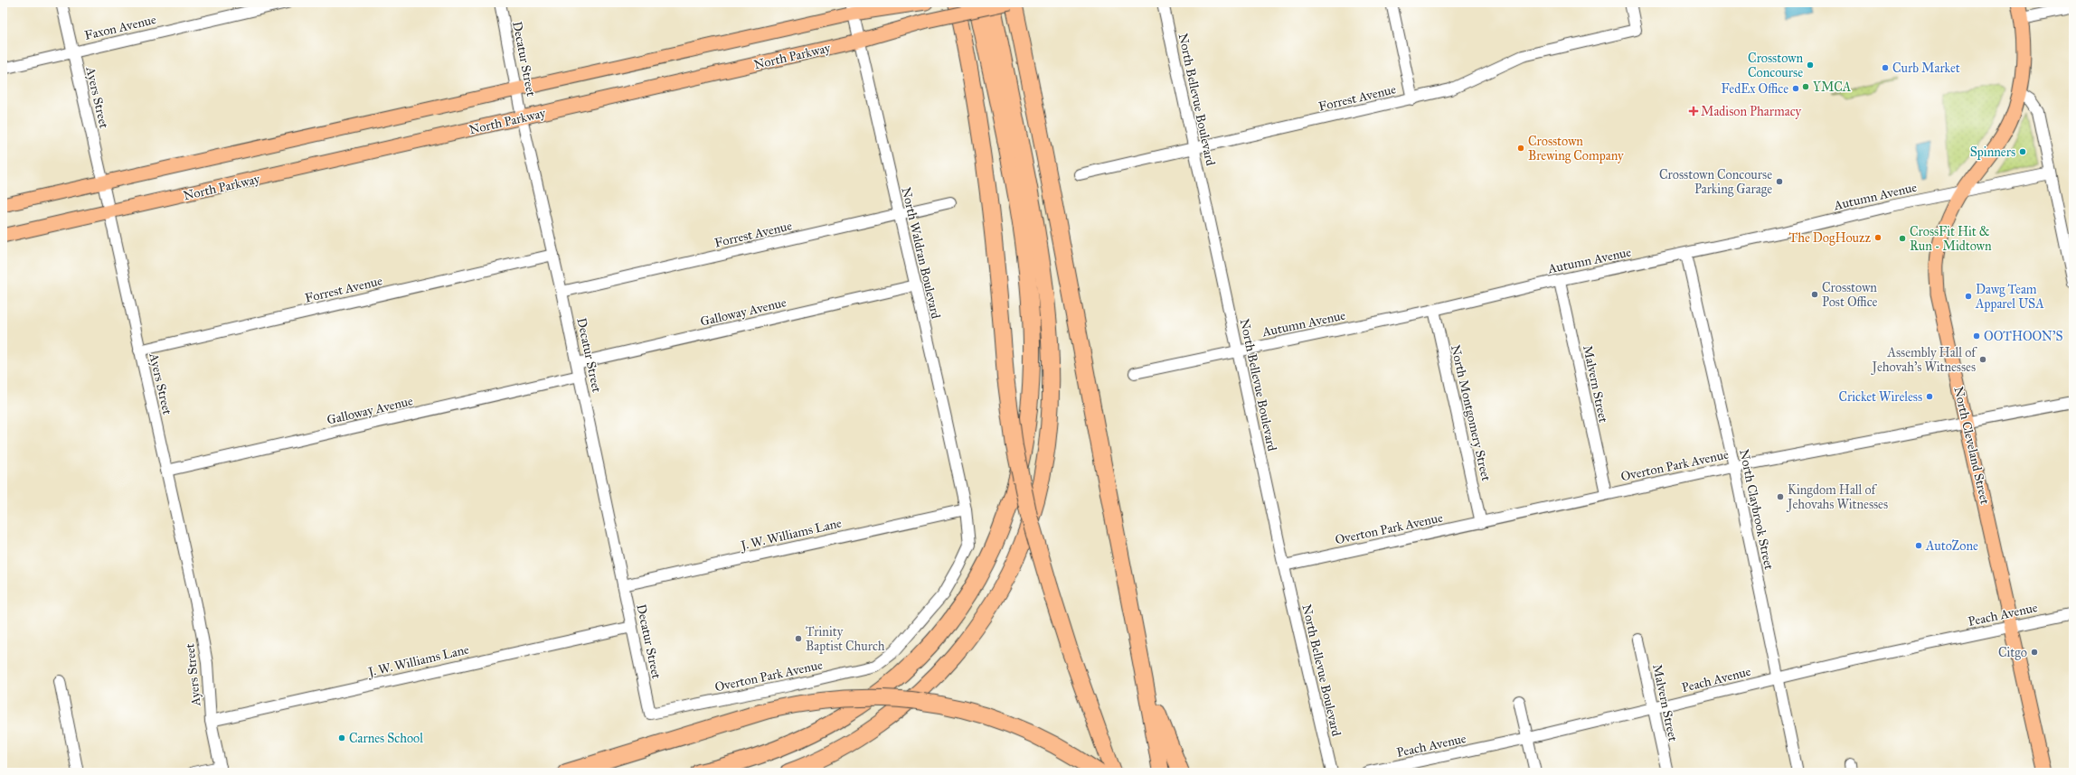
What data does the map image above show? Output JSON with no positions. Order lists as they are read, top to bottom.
{
  "streets": {
    "main road": ["North Parkway", "North Cleveland Street"],
    "street": [
      "Faxon Avenue",
      "Decatur Street",
      "Ayers Street",
      "Forrest Avenue",
      "North Bellevue Boulevard",
      "Autumn Avenue",
      "North Waldran Boulevard",
      "Galloway Avenue",
      "Malvern Street",
      "North Montgomery Street",
      "Overton Park Avenue",
      "North Claybrook Street",
      "J. W. Williams Lane",
      "Peach Avenue"
    ]
  },
  "crossings": [
    ["Faxon Avenue", "Ayers Street"],
    ["North Parkway", "Decatur Street"],
    ["North Parkway", "Ayers Street"],
    ["North Parkway", "North Waldran Boulevard"],
    ["Decatur Street", "Forrest Avenue"],
    ["Decatur Street", "Galloway Avenue"],
    ["Decatur Street", "Overton Park Avenue"],
    ["Decatur Street", "J. W. Williams Lane"],
    ["Ayers Street", "Forrest Avenue"],
    ["Ayers Street", "Galloway Avenue"],
    ["Ayers Street", "J. W. Williams Lane"],
    ["Forrest Avenue", "North Bellevue Boulevard"],
    ["Forrest Avenue", "North Waldran Boulevard"],
    ["North Bellevue Boulevard", "Autumn Avenue"],
    ["North Bellevue Boulevard", "Overton Park Avenue"],
    ["Autumn Avenue", "Malvern Street"],
    ["Autumn Avenue", "North Montgomery Street"],
    ["Autumn Avenue", "North Cleveland Street"],
    ["Autumn Avenue", "North Claybrook Street"],
    ["North Waldran Boulevard", "Galloway Avenue"],
    ["North Waldran Boulevard", "Overton Park Avenue"],
    ["North Waldran Boulevard", "J. W. Williams Lane"],
    ["Malvern Street", "Overton Park Avenue"],
    ["Malvern Street", "Peach Avenue"],
    ["North Montgomery Street", "Overton Park Avenue"],
    ["North Cleveland Street", "Overton Park Avenue"],
    ["North Cleveland Street", "Peach Avenue"],
    ["Overton Park Avenue", "North Claybrook Street"],
    ["Overton Park Avenue", "J. W. Williams Lane"],
    ["North Claybrook Street", "Peach Avenue"]
  ],
  "places": {
    "other": [
      "Crosstown Concourse",
      "Curb Market",
      "YMCA",
      "FedEx Office",
      "Crosstown Brewing Company",
      "Spinners",
      "Crosstown Concourse Parking Garage",
      "The DogHouzz",
      "CrossFit Hit & Run - Midtown",
      "Crosstown Post Office",
      "Dawg Team Apparel USA",
      "OOTHOON'S",
      "Assembly Hall of Jehovah's Witnesses",
      "Cricket Wireless",
      "Kingdom Hall of Jehovahs Witnesses",
      "AutoZone",
      "Trinity Baptist Church",
      "Citgo",
      "Carnes School"
    ],
    "health": ["Madison Pharmacy"]
  }
}
